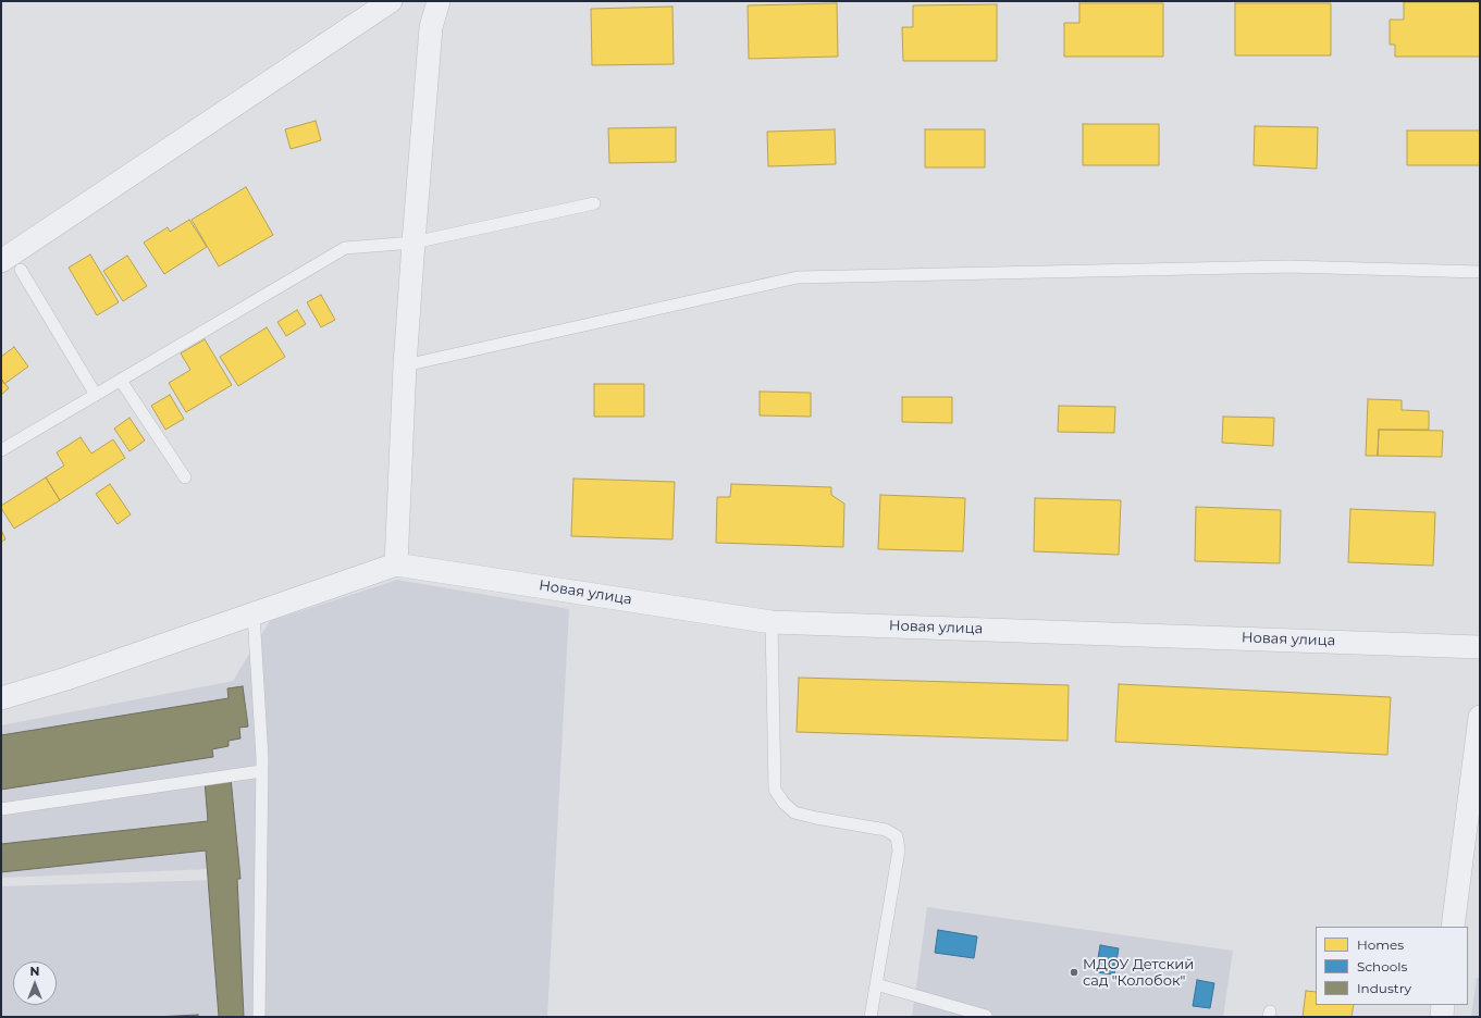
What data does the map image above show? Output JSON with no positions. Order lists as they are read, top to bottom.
{
  "streets": {
    "street": ["Новая улица"]
  },
  "places": ["МДОУ Детский сад \"Колобок\""],
  "legend": ["Homes", "Schools", "Industry"],
  "north": "top"
}
